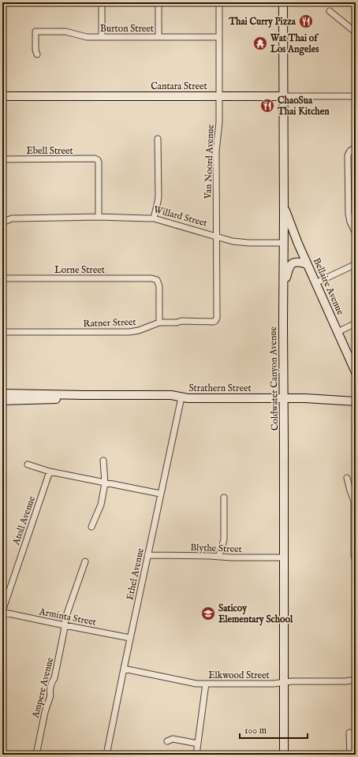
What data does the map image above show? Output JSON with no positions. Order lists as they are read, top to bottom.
{
  "streets": {
    "street": [
      "Burton Street",
      "Cantara Street",
      "Ebell Street",
      "Van Noord Avenue",
      "Willard Street",
      "Lorne Street",
      "Bellaire Avenue",
      "Ratner Street",
      "Coldwater Canyon Avenue",
      "Strathern Street",
      "Atoll Avenue",
      "Blythe Street",
      "Ethel Avenue",
      "Arminta Street",
      "Elkwood Street",
      "Ampere Avenue"
    ]
  },
  "crossings": [
    ["Burton Street", "Van Noord Avenue"],
    ["Cantara Street", "Van Noord Avenue"],
    ["Cantara Street", "Coldwater Canyon Avenue"],
    ["Ebell Street", "Willard Street"],
    ["Van Noord Avenue", "Willard Street"],
    ["Van Noord Avenue", "Ratner Street"],
    ["Willard Street", "Coldwater Canyon Avenue"],
    ["Lorne Street", "Ratner Street"],
    ["Bellaire Avenue", "Coldwater Canyon Avenue"],
    ["Coldwater Canyon Avenue", "Strathern Street"],
    ["Coldwater Canyon Avenue", "Blythe Street"],
    ["Coldwater Canyon Avenue", "Elkwood Street"],
    ["Strathern Street", "Ethel Avenue"],
    ["Atoll Avenue", "Arminta Street"],
    ["Blythe Street", "Ethel Avenue"],
    ["Ethel Avenue", "Arminta Street"],
    ["Ethel Avenue", "Elkwood Street"],
    ["Arminta Street", "Ampere Avenue"]
  ],
  "places": {
    "restaurant": ["Thai Curry Pizza", "ChaoSua Thai Kitchen"],
    "temple": ["Wat Thai of Los Angeles"],
    "school or university": ["Saticoy Elementary School"]
  },
  "scale_bar": "100 m"
}
